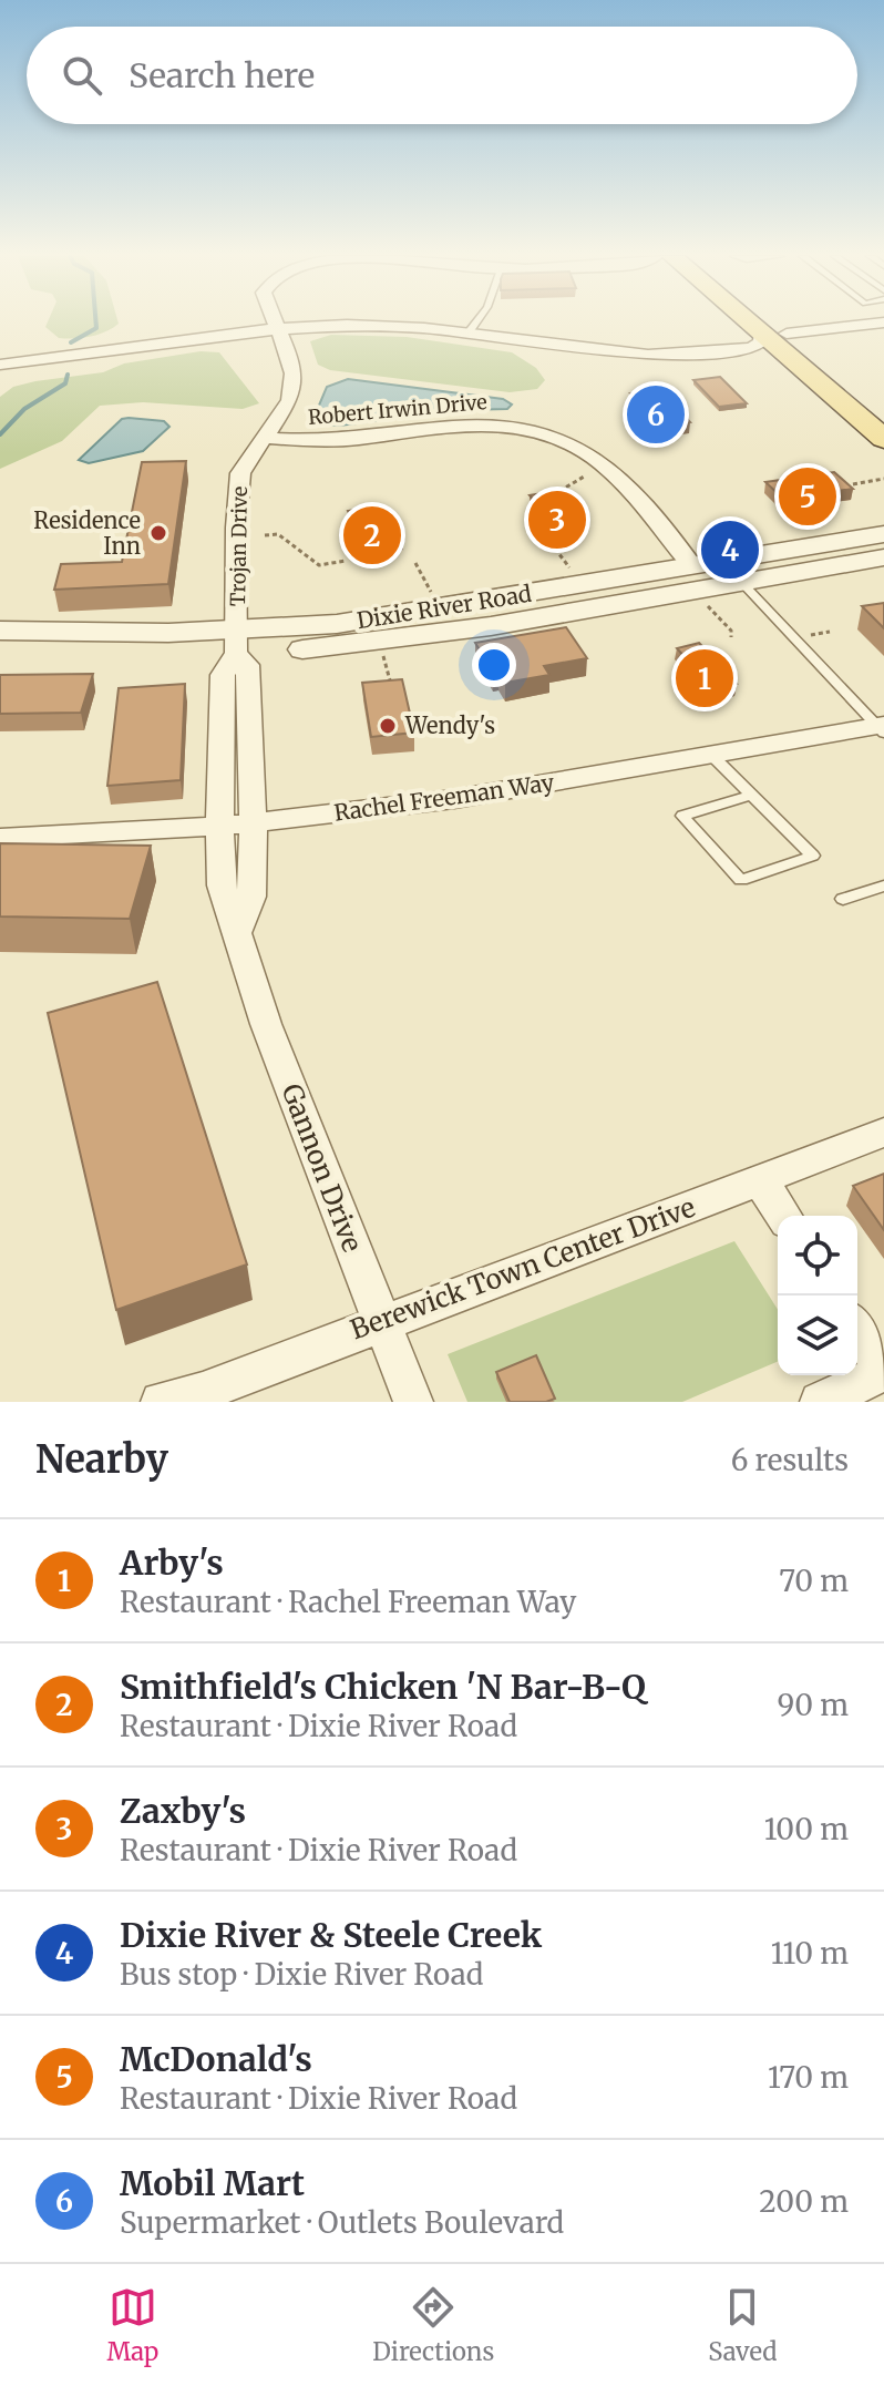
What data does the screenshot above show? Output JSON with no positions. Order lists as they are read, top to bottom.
{
  "streets": {
    "street": [
      "Robert Irwin Drive",
      "Trojan Drive",
      "Dixie River Road",
      "Rachel Freeman Way",
      "Gannon Drive",
      "Berewick Town Center Drive"
    ]
  },
  "crossings": [
    ["Robert Irwin Drive", "Trojan Drive"],
    ["Robert Irwin Drive", "Dixie River Road"],
    ["Trojan Drive", "Dixie River Road"],
    ["Trojan Drive", "Gannon Drive"],
    ["Dixie River Road", "Gannon Drive"],
    ["Rachel Freeman Way", "Gannon Drive"],
    ["Gannon Drive", "Berewick Town Center Drive"]
  ],
  "places": ["Residence Inn", "Wendy's"],
  "page": {
    "search": "Search here",
    "pins": [
      "6",
      "5",
      "3",
      "2",
      "4",
      "1"
    ],
    "heading": ["Nearby", "6 results"],
    "list": [
      {
        "mark": "1",
        "name": "Arby's",
        "note": "Restaurant · Rachel Freeman Way",
        "value": "70 m"
      },
      {
        "mark": "2",
        "name": "Smithfield's Chicken 'N Bar-B-Q",
        "note": "Restaurant · Dixie River Road",
        "value": "90 m"
      },
      {
        "mark": "3",
        "name": "Zaxby's",
        "note": "Restaurant · Dixie River Road",
        "value": "100 m"
      },
      {
        "mark": "4",
        "name": "Dixie River & Steele Creek",
        "note": "Bus stop · Dixie River Road",
        "value": "110 m"
      },
      {
        "mark": "5",
        "name": "McDonald's",
        "note": "Restaurant · Dixie River Road",
        "value": "170 m"
      },
      {
        "mark": "6",
        "name": "Mobil Mart",
        "note": "Supermarket · Outlets Boulevard",
        "value": "200 m"
      }
    ],
    "nav": ["Map", "Directions", "Saved"]
  }
}
